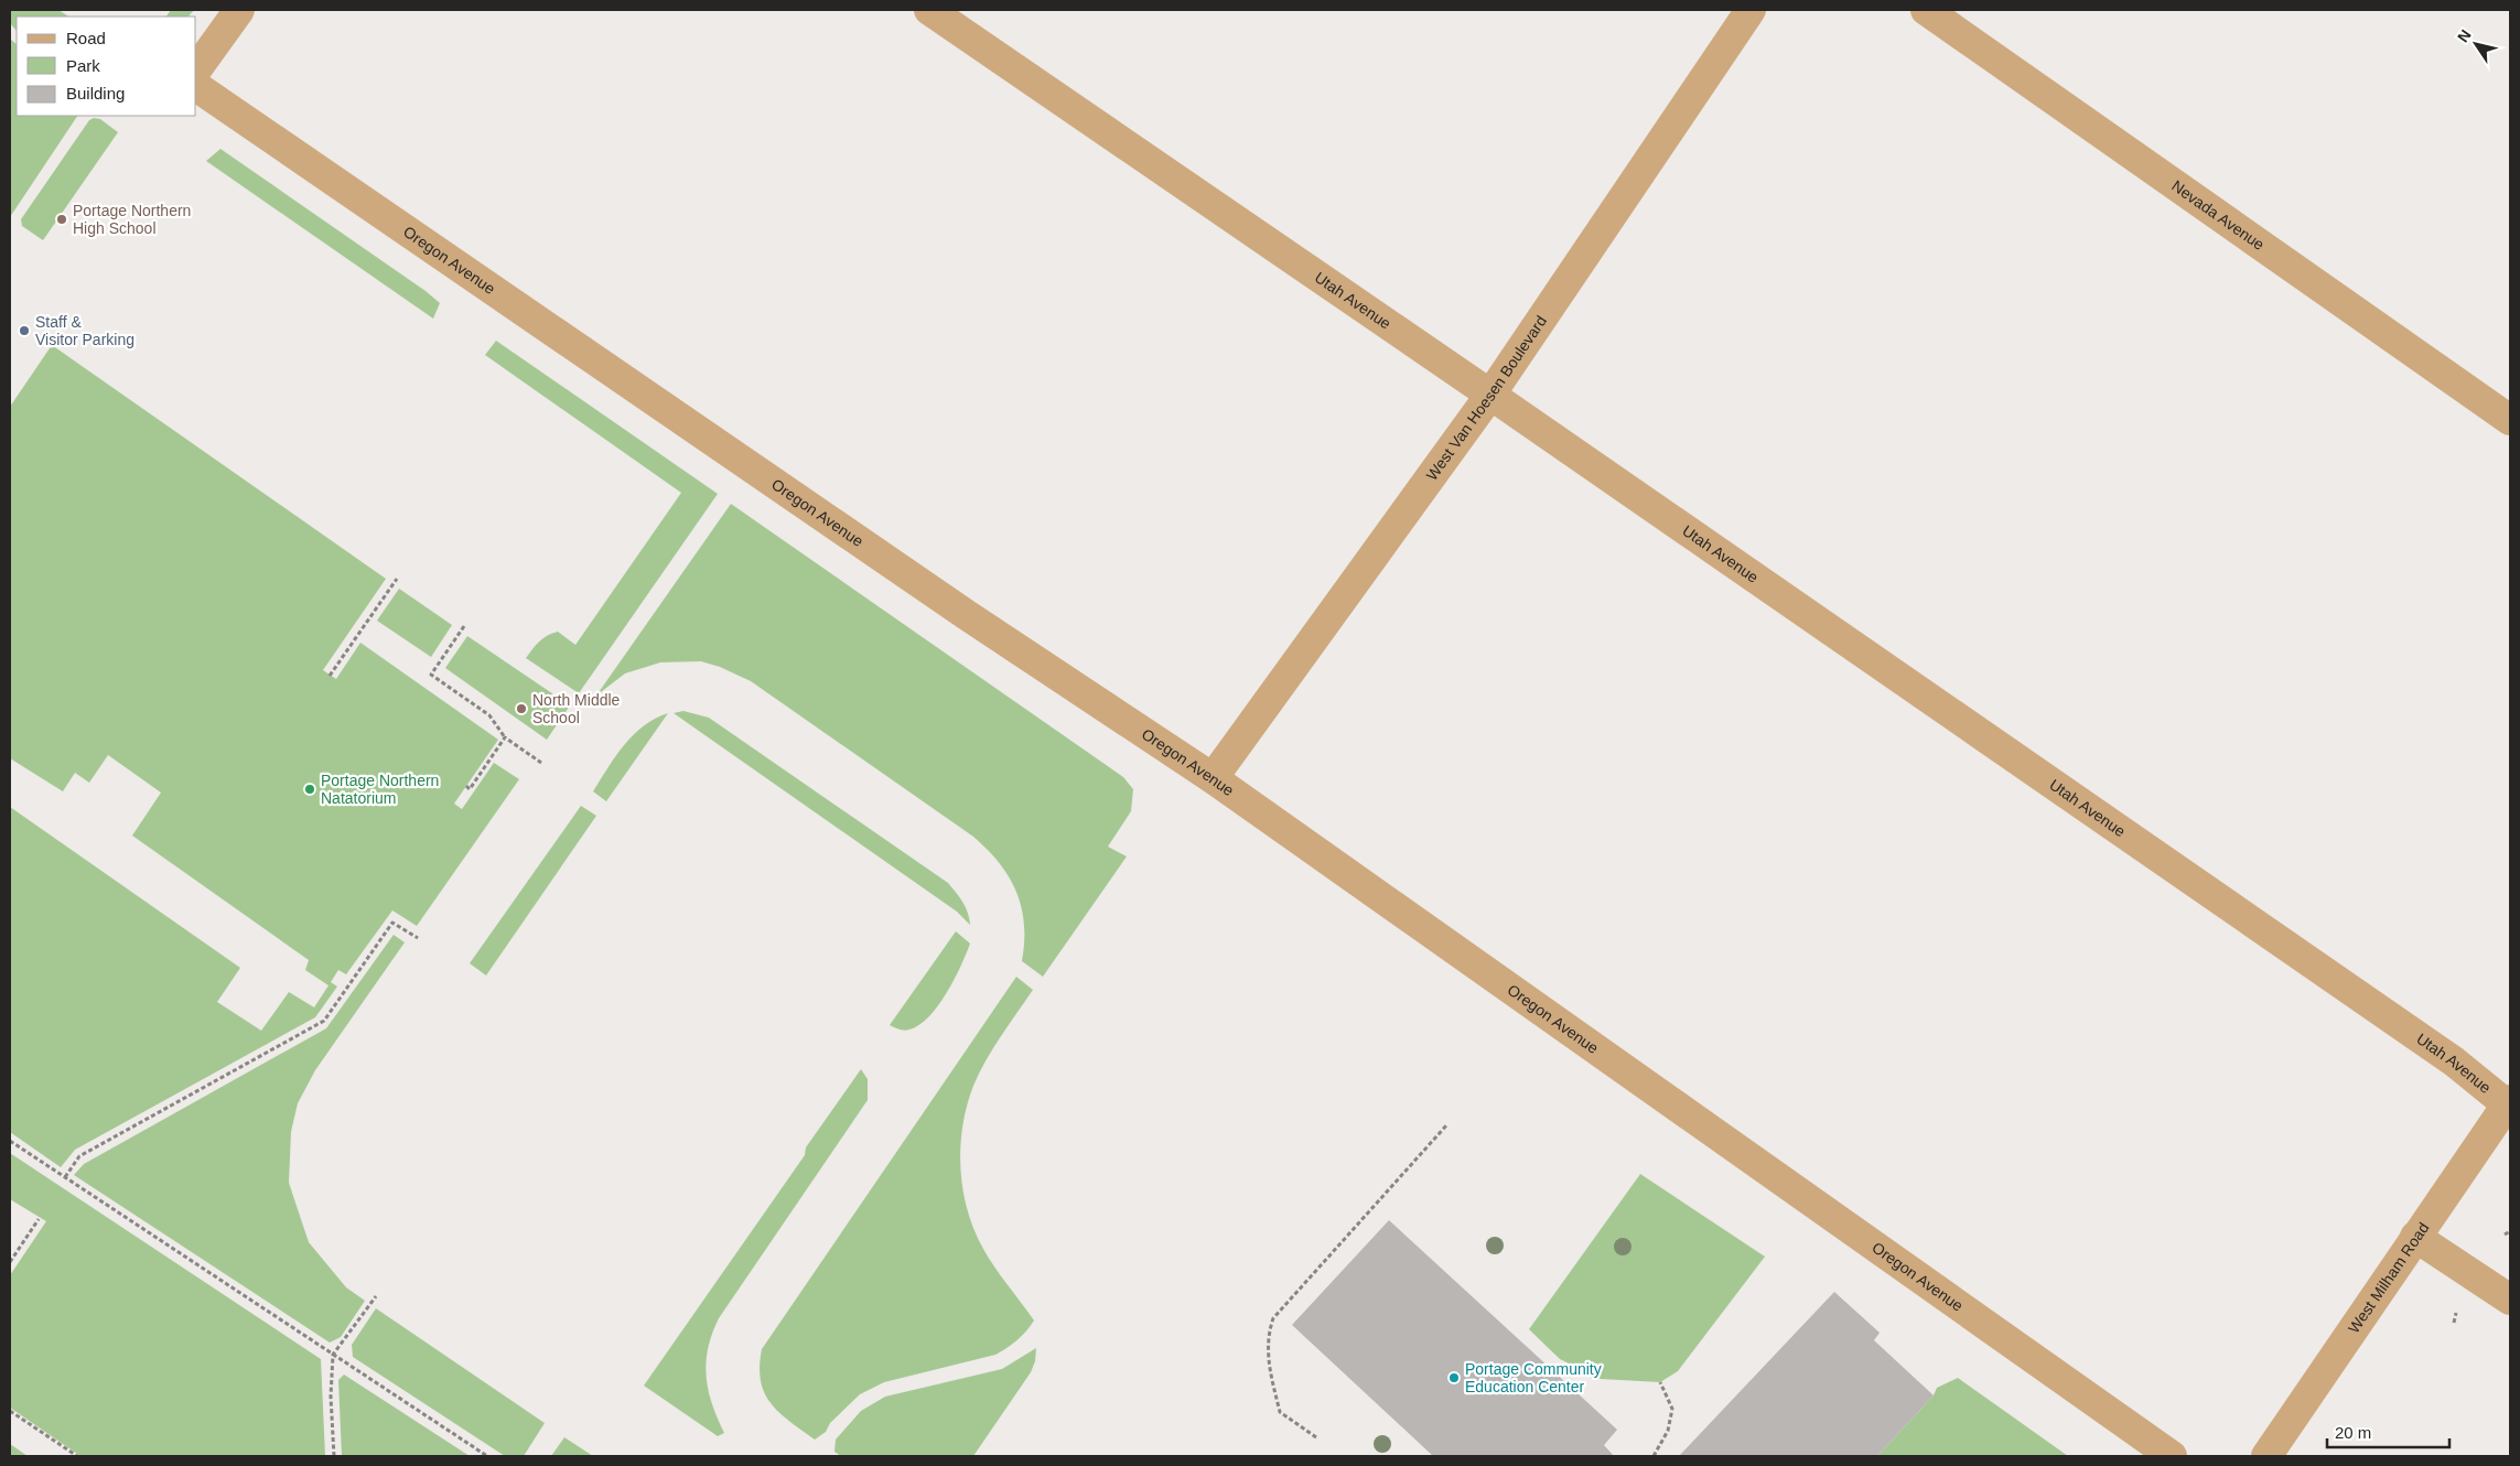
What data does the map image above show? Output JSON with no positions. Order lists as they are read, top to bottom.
{
  "streets": {
    "street": [
      "Nevada Avenue",
      "Oregon Avenue",
      "Utah Avenue",
      "West Van Hoesen Boulevard",
      "West Milham Road"
    ]
  },
  "crossings": [
    ["Oregon Avenue", "West Van Hoesen Boulevard"],
    ["Utah Avenue", "West Van Hoesen Boulevard"],
    ["Utah Avenue", "West Milham Road"]
  ],
  "places": [
    "Portage Northern High School",
    "Staff & Visitor Parking",
    "North Middle School",
    "Portage Northern Natatorium",
    "Portage Community Education Center"
  ],
  "legend": ["Road", "Park", "Building"],
  "scale_bar": "20 m",
  "north": "top left"
}
